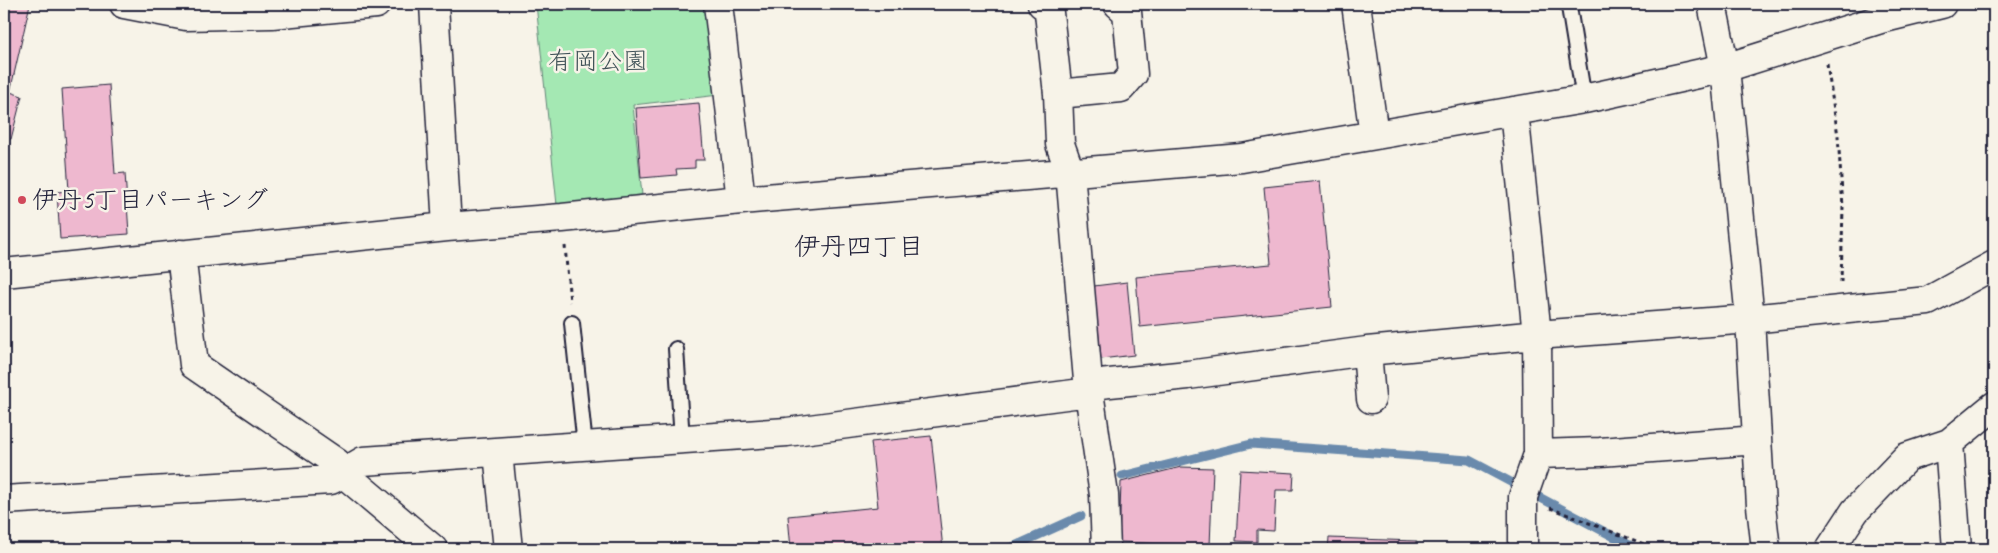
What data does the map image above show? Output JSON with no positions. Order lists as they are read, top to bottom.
{
  "districts": ["伊丹四丁目"],
  "parks": ["有岡公園"],
  "places": ["伊丹5丁目パーキング"]
}
